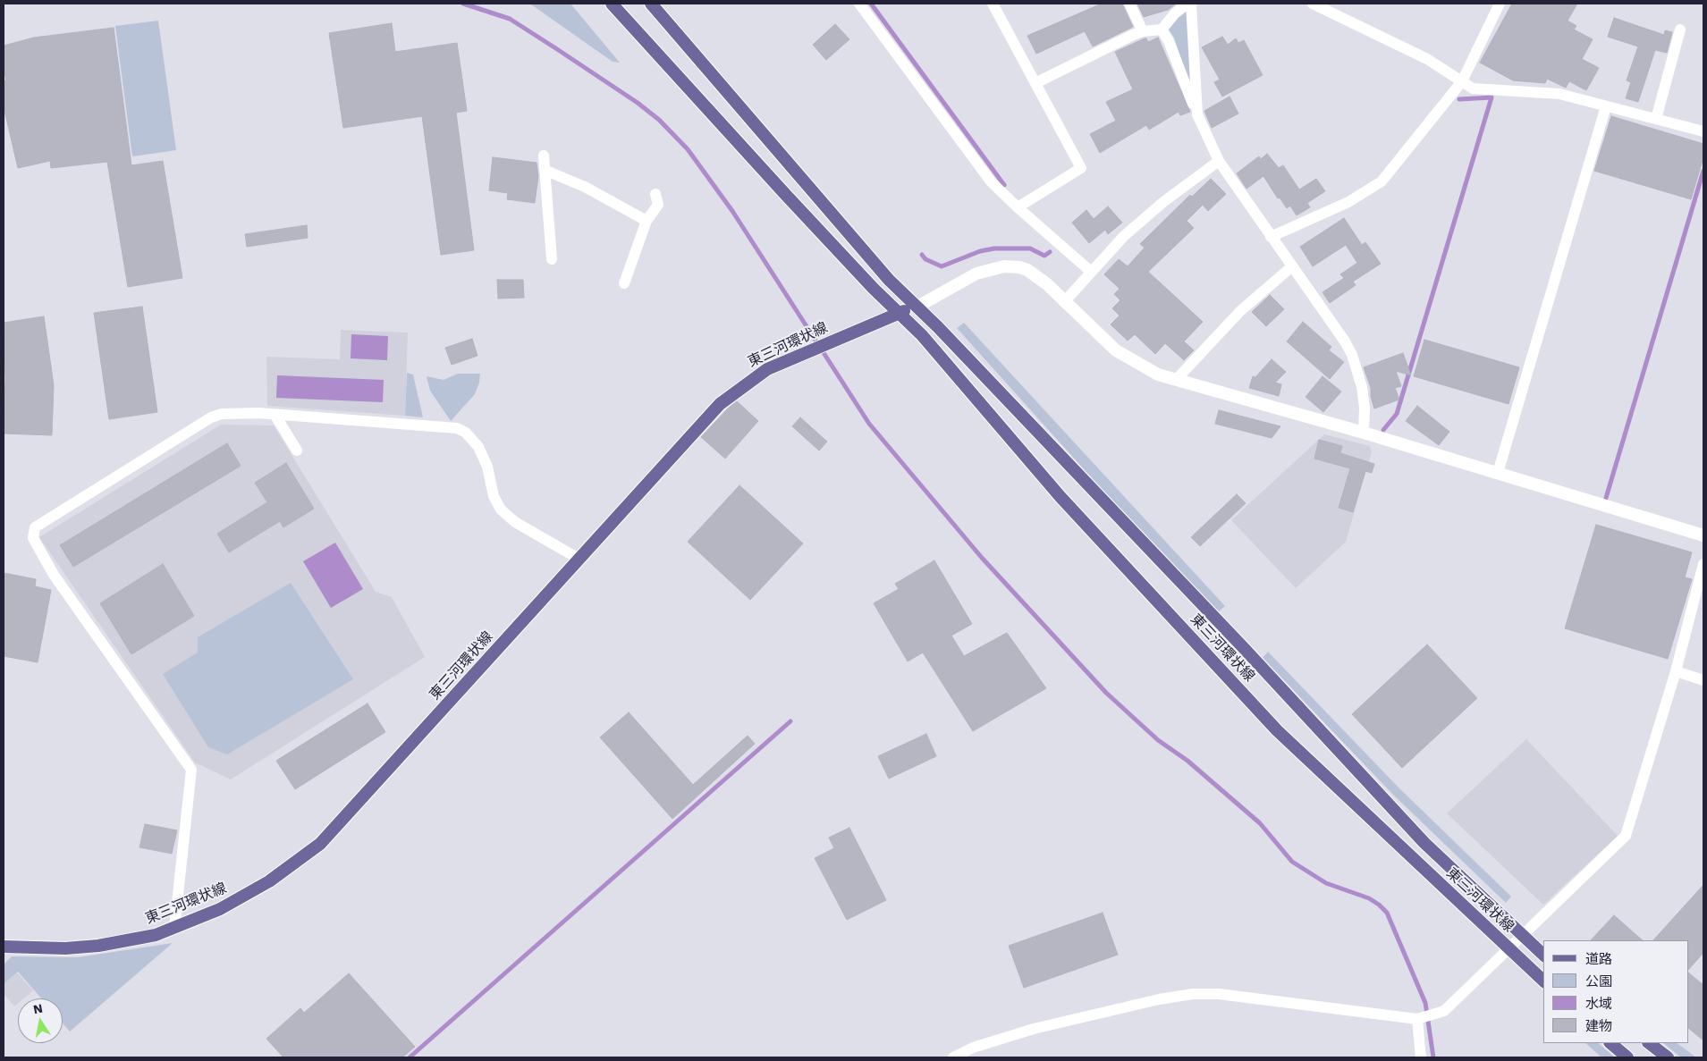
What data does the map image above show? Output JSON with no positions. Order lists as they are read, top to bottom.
{
  "streets": {
    "main road": ["東三河環状線"]
  },
  "legend": [
    "道路",
    "公園",
    "水域",
    "建物"
  ],
  "north": "top"
}
